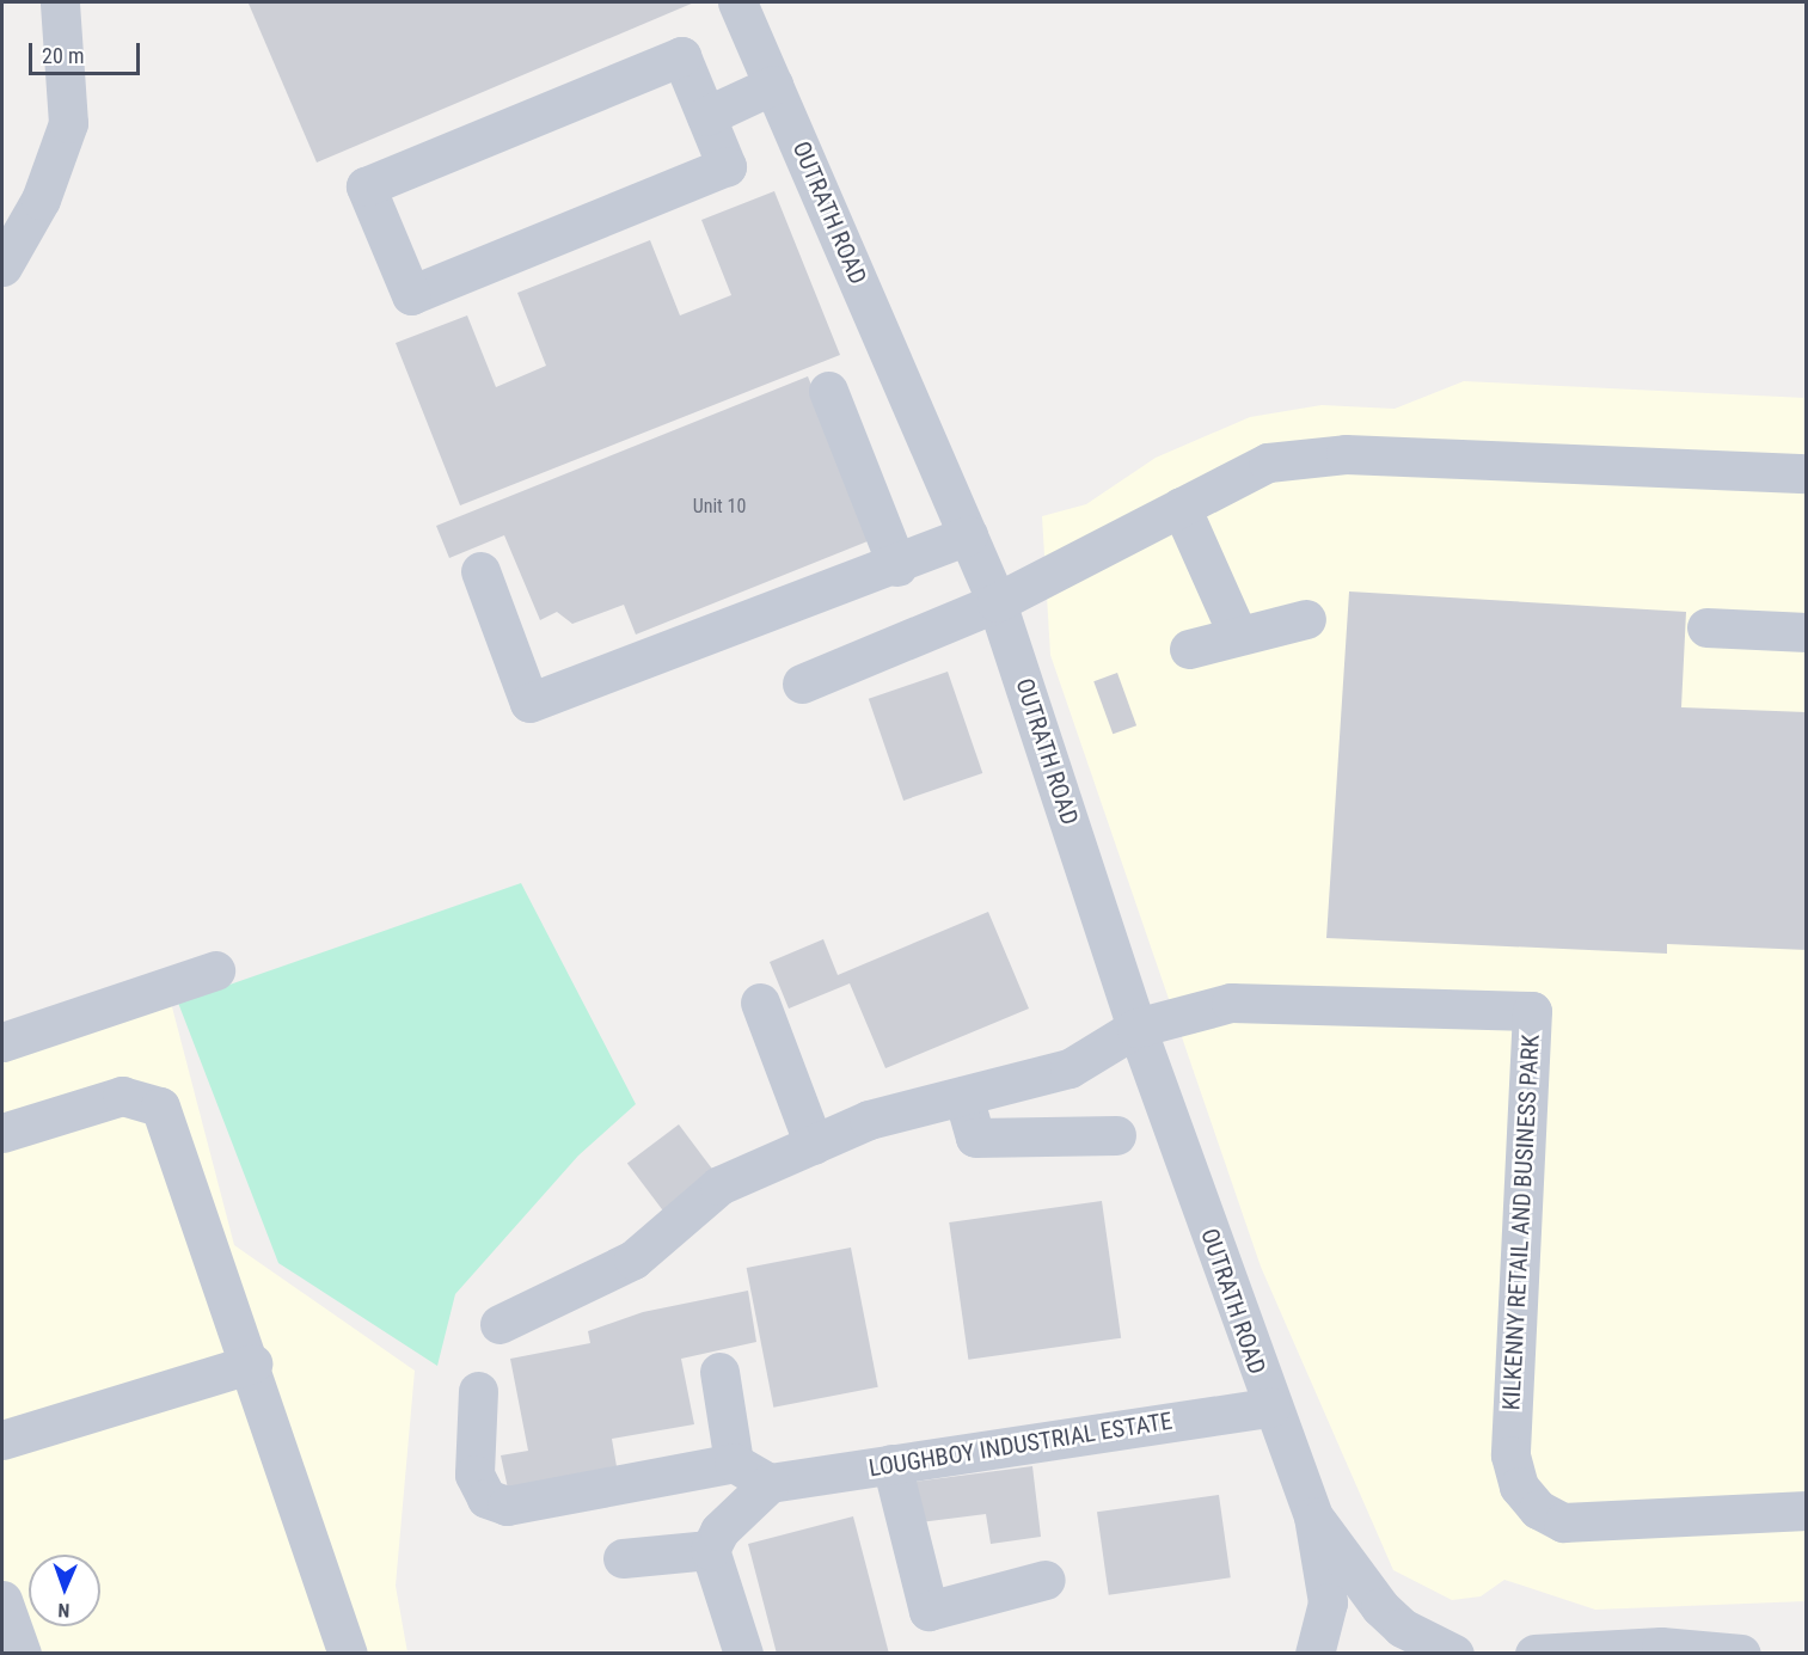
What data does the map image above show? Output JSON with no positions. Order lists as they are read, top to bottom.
{
  "streets": {
    "street": ["OUTRATH ROAD", "KILKENNY RETAIL AND BUSINESS PARK", "LOUGHBOY INDUSTRIAL ESTATE"]
  },
  "crossings": [
    ["OUTRATH ROAD", "KILKENNY RETAIL AND BUSINESS PARK"],
    ["OUTRATH ROAD", "LOUGHBOY INDUSTRIAL ESTATE"]
  ],
  "house_numbers": ["Unit 10"],
  "scale_bar": "20 m",
  "north": "bottom"
}
